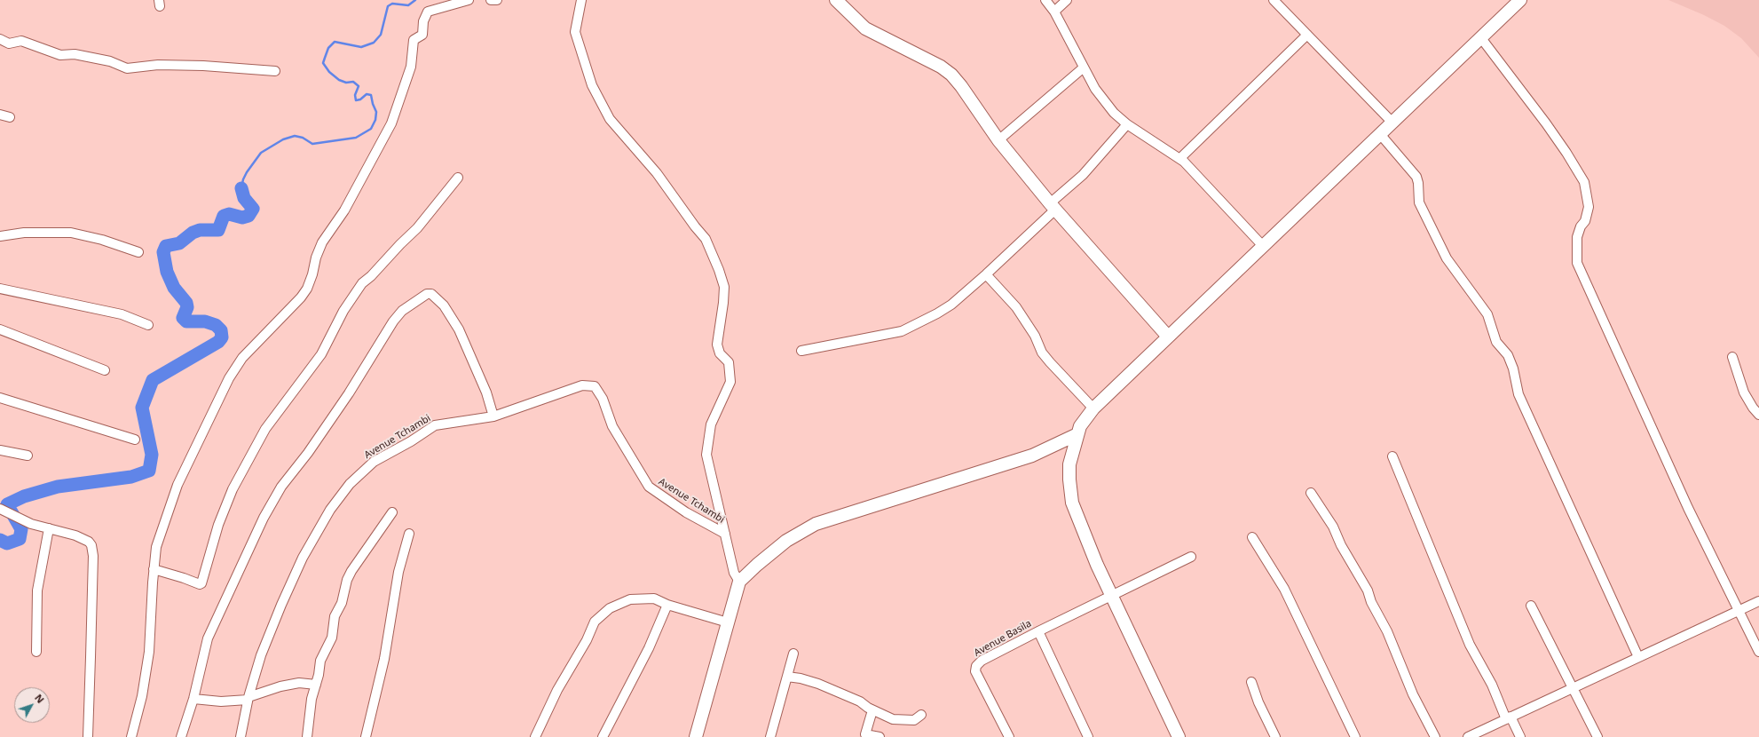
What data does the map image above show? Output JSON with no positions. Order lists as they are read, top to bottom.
{
  "streets": {
    "street": ["Avenue Tchambi", "Avenue Basila"]
  },
  "north": "top right"
}
